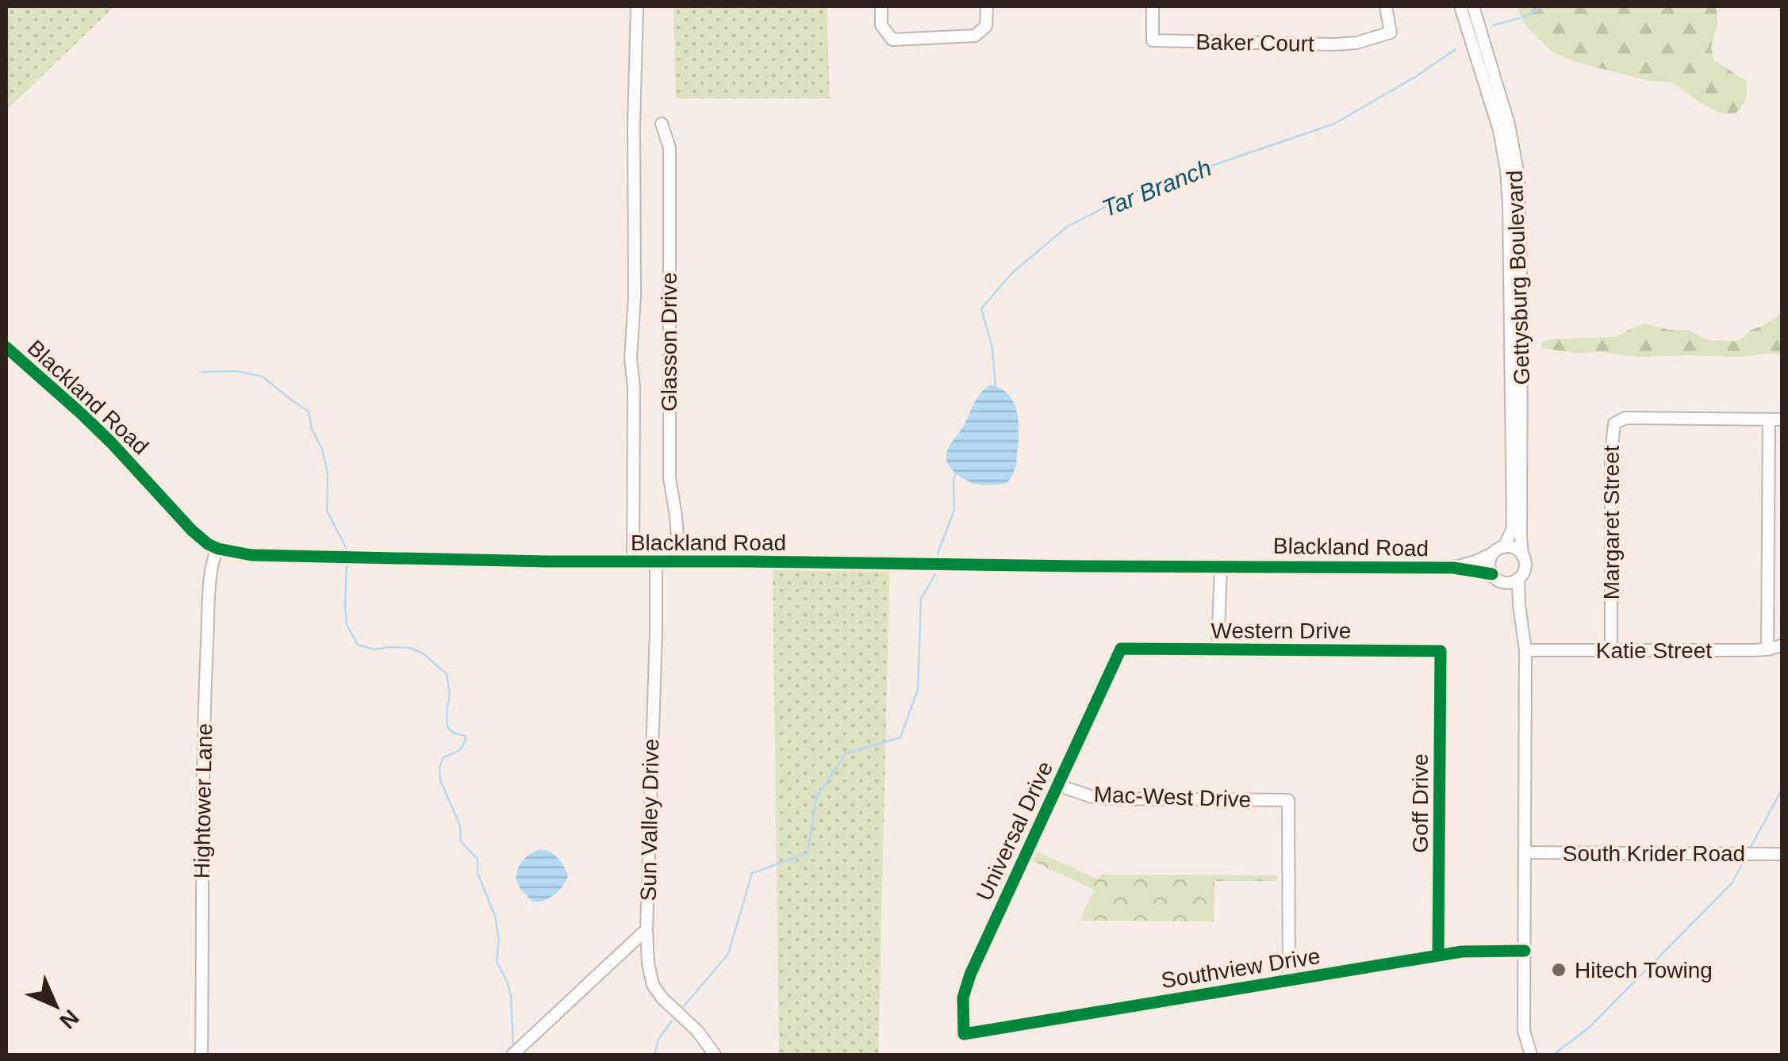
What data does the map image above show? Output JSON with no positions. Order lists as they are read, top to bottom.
{
  "streets": {
    "street": [
      "Baker Court",
      "Gettysburg Boulevard",
      "Glasson Drive",
      "Blackland Road",
      "Margaret Street",
      "Western Drive",
      "Katie Street",
      "Mac-West Drive",
      "Hightower Lane",
      "Goff Drive",
      "Sun Valley Drive",
      "Universal Drive",
      "South Krider Road",
      "Southview Drive"
    ]
  },
  "crossings": [
    ["Gettysburg Boulevard", "Blackland Road"],
    ["Glasson Drive", "Blackland Road"],
    ["Blackland Road", "Hightower Lane"],
    ["Blackland Road", "Sun Valley Drive"],
    ["Margaret Street", "Katie Street"],
    ["Western Drive", "Goff Drive"],
    ["Western Drive", "Universal Drive"],
    ["Mac-West Drive", "Universal Drive"],
    ["Mac-West Drive", "Southview Drive"],
    ["Goff Drive", "Southview Drive"],
    ["Universal Drive", "Southview Drive"]
  ],
  "water": ["Tar Branch"],
  "places": ["Hitech Towing"],
  "north": "bottom right"
}
